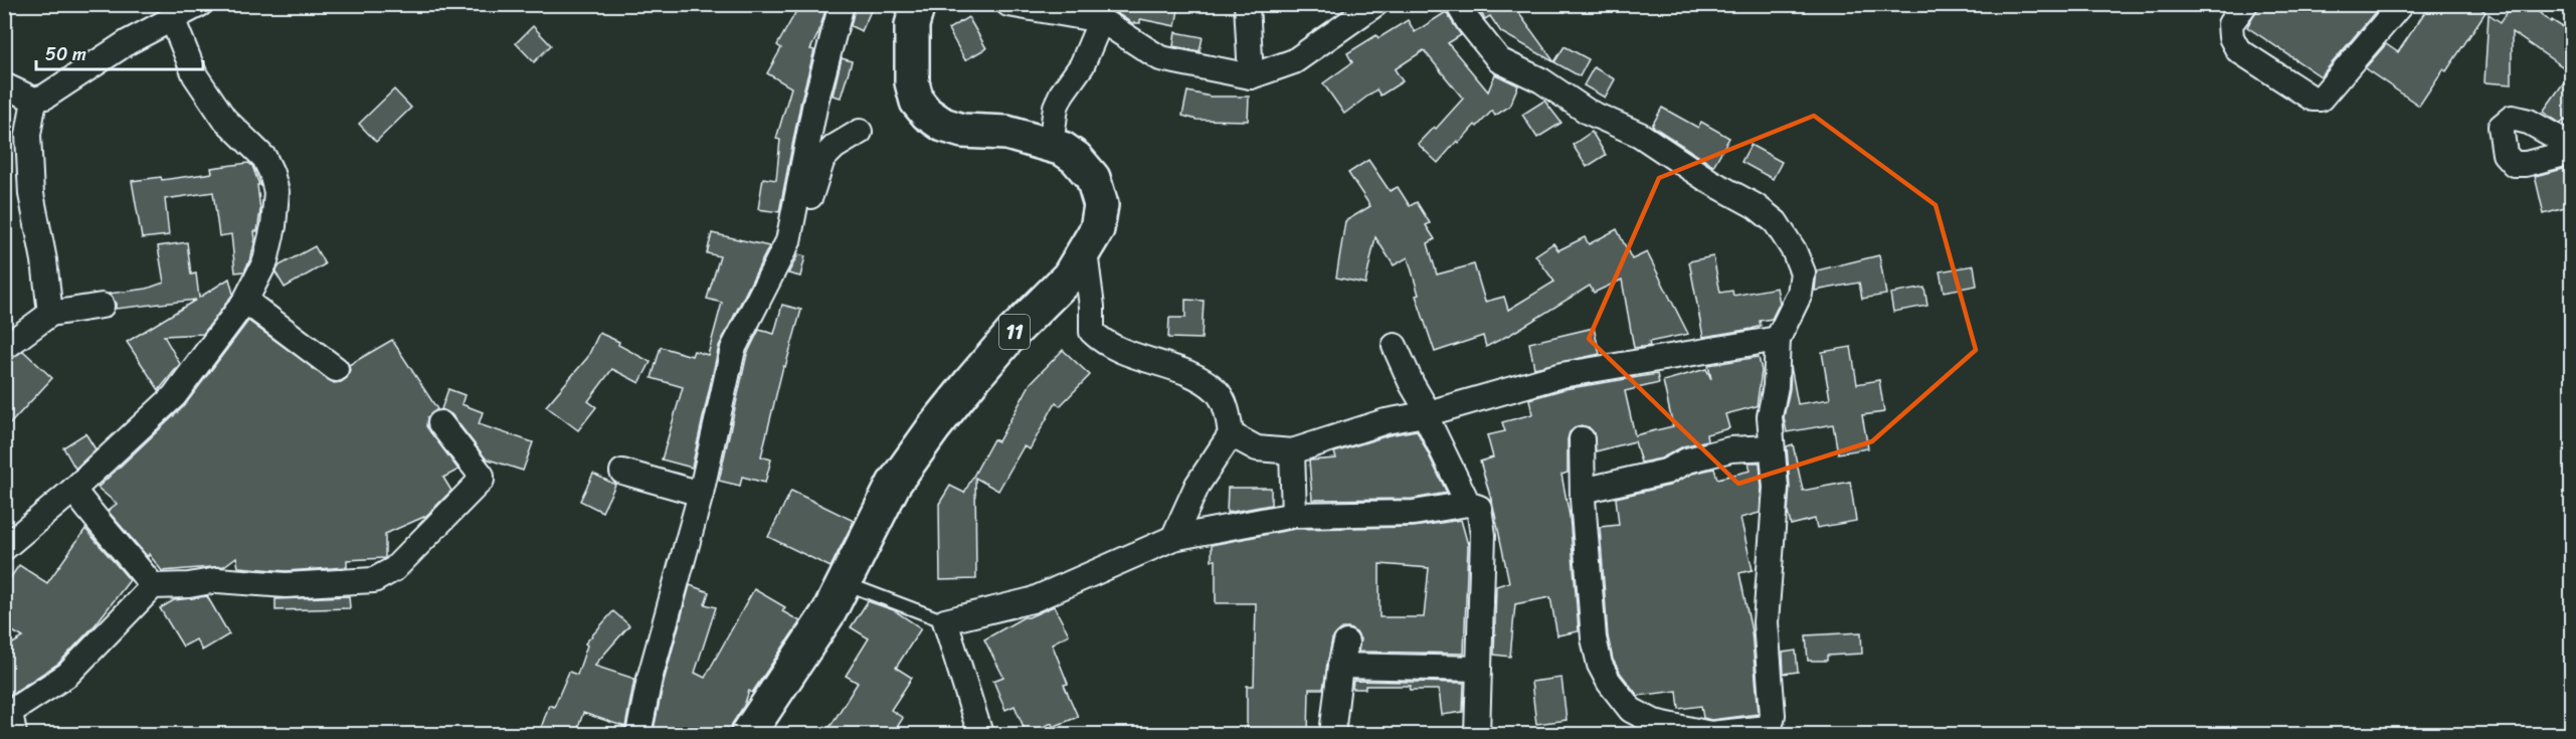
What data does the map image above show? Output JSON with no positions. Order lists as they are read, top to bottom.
{
  "streets": {
    "highway": ["11"]
  },
  "scale_bar": "50 m"
}
